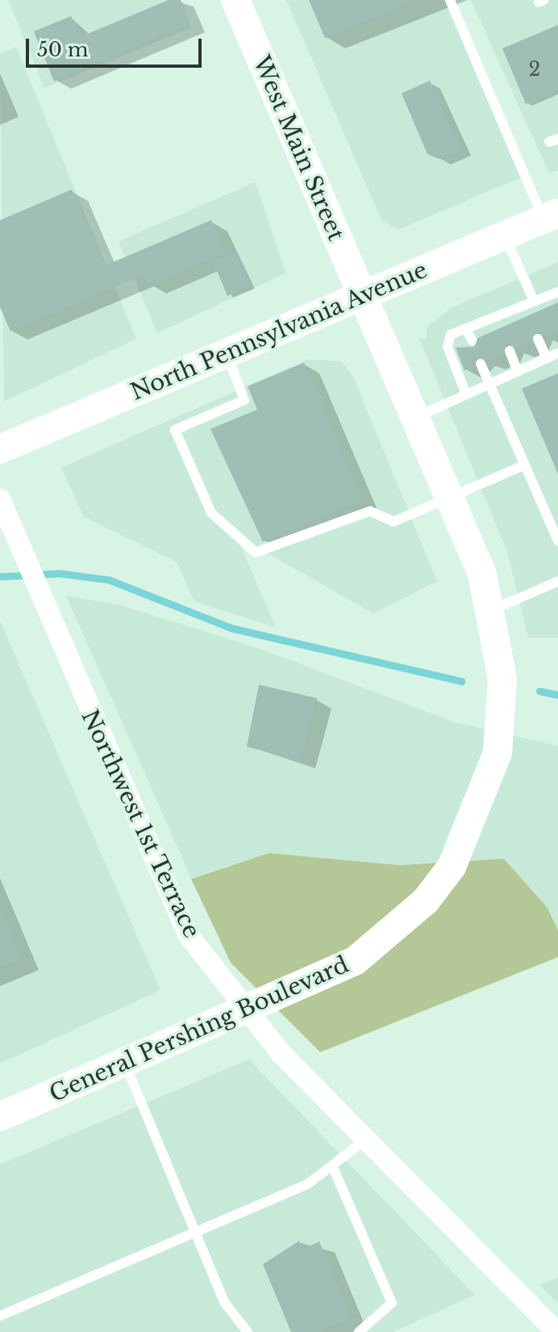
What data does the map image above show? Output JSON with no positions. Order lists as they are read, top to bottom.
{
  "streets": {
    "main road": ["West Main Street", "North Pennsylvania Avenue", "General Pershing Boulevard"],
    "street": ["Northwest 1st Terrace"]
  },
  "crossings": [
    ["West Main Street", "North Pennsylvania Avenue"],
    ["West Main Street", "General Pershing Boulevard"],
    ["North Pennsylvania Avenue", "General Pershing Boulevard"],
    ["Northwest 1st Terrace", "General Pershing Boulevard"]
  ],
  "house_numbers": ["2"],
  "scale_bar": "50 m"
}
